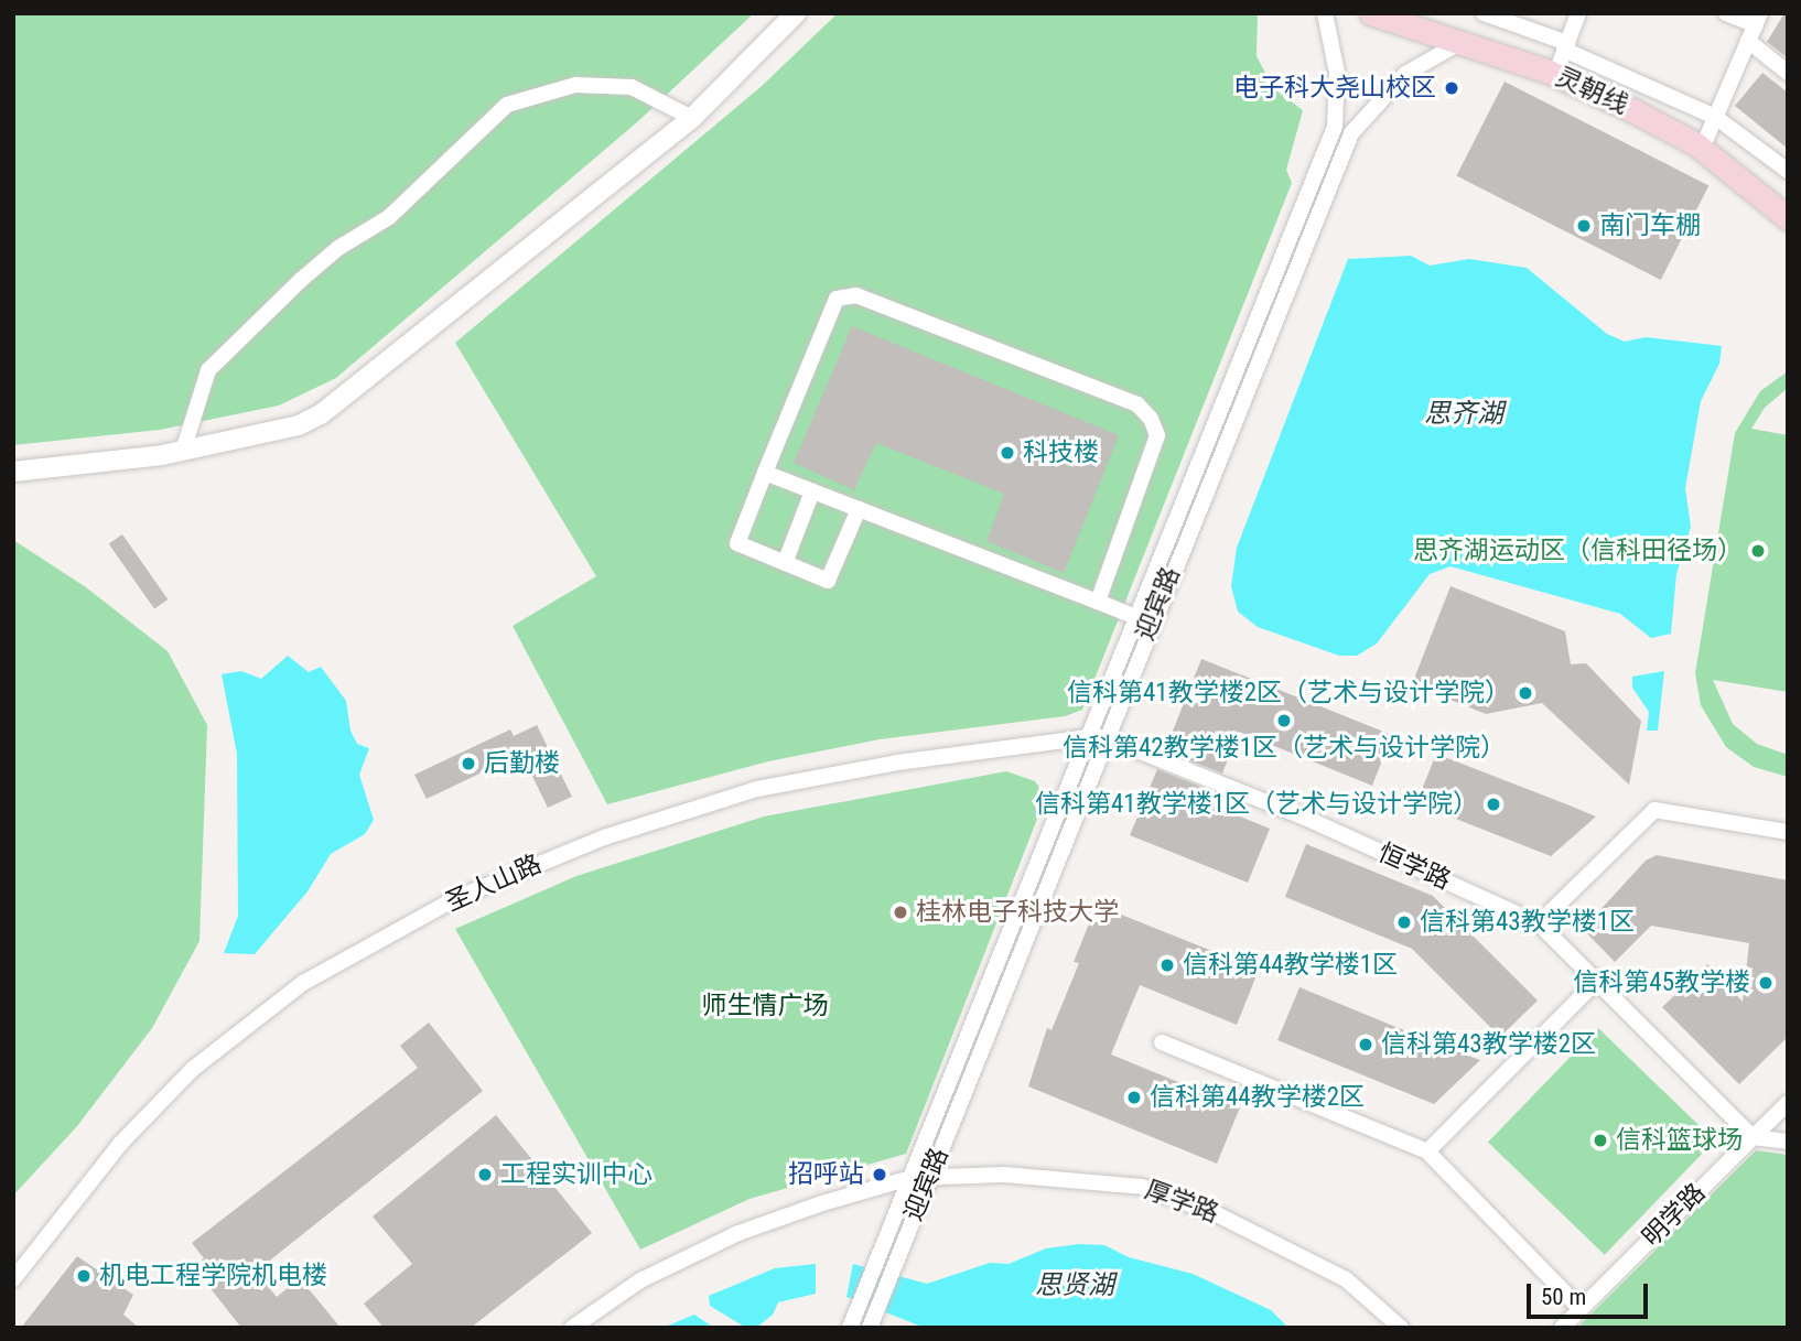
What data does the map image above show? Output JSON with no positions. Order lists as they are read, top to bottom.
{
  "streets": {
    "main road": ["灵朝线"],
    "street": [
      "迎宾路",
      "恒学路",
      "圣人山路",
      "厚学路",
      "明学路"
    ]
  },
  "crossings": [
    ["灵朝线", "迎宾路"],
    ["迎宾路", "恒学路"],
    ["迎宾路", "圣人山路"],
    ["迎宾路", "厚学路"],
    ["恒学路", "圣人山路"],
    ["恒学路", "明学路"]
  ],
  "water": ["思齐湖", "思贤湖"],
  "parks": ["师生情广场"],
  "places": [
    "电子科大尧山校区",
    "南门车棚",
    "科技楼",
    "思齐湖运动区（信科田径场）",
    "信科第41教学楼2区（艺术与设计学院）",
    "信科第42教学楼1区（艺术与设计学院）",
    "后勤楼",
    "信科第41教学楼1区（艺术与设计学院）",
    "桂林电子科技大学",
    "信科第43教学楼1区",
    "信科第44教学楼1区",
    "信科第45教学楼",
    "信科第43教学楼2区",
    "信科第44教学楼2区",
    "信科篮球场",
    "工程实训中心",
    "招呼站",
    "机电工程学院机电楼"
  ],
  "scale_bar": "50 m"
}
